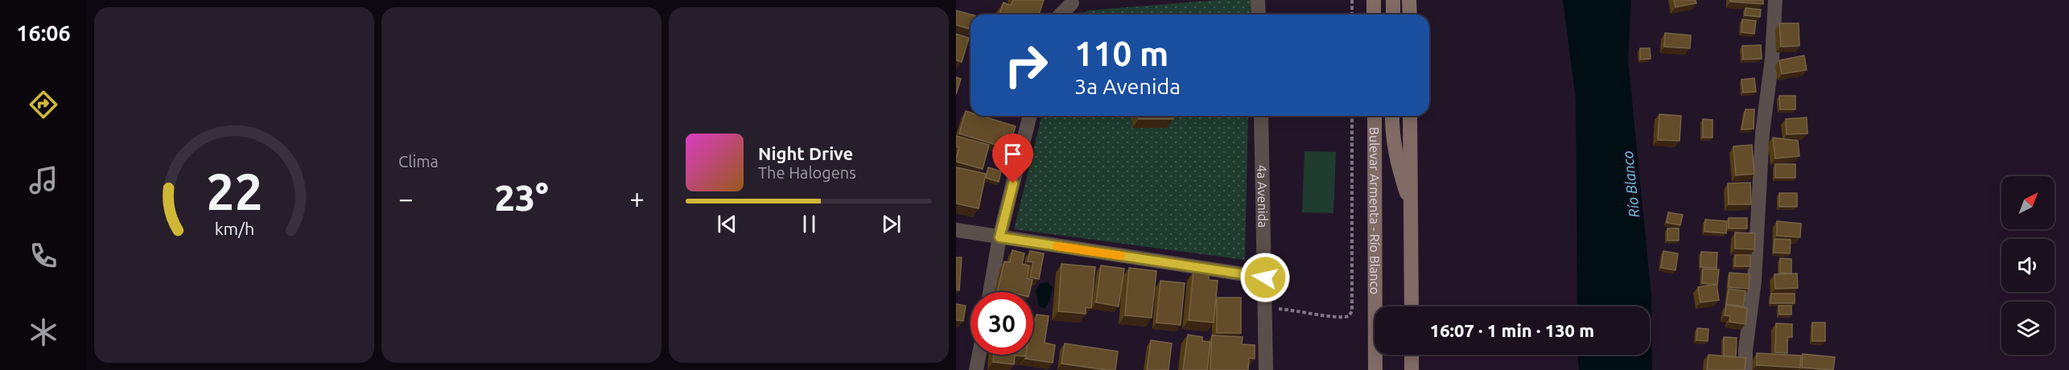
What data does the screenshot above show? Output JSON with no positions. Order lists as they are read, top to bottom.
{
  "streets": {
    "main road": ["Bulevar Armenta - Río Blanco"],
    "street": ["4a Avenida"]
  },
  "water": ["Río Blanco"],
  "north": "top right",
  "page": {
    "tabs": "16:06",
    "tile": "Clima",
    "turn": ["110 m", "3a Avenida"],
    "song": ["Night Drive", "The Halogens"],
    "heat": ["−", "23°", "+"],
    "limit": "30",
    "trip": "16:07 · 1 min · 130 m",
    "gauge": ["22", "km/h"]
  }
}
